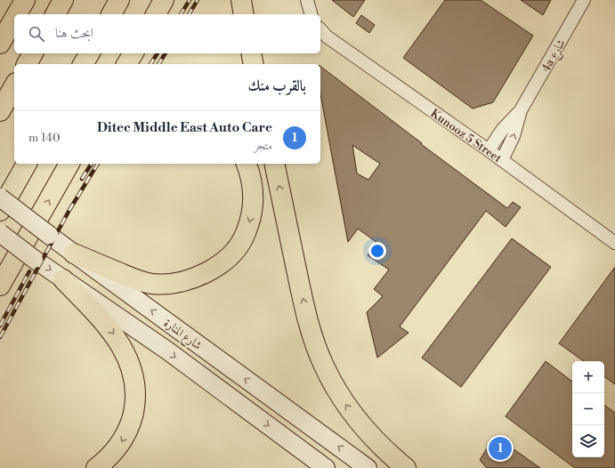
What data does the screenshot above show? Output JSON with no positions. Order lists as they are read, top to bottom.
{
  "streets": {
    "main road": ["شارع المنارة"],
    "street": ["4a شارع", "Kunooz 5 Street"]
  },
  "crossings": [
    ["4a شارع", "Kunooz 5 Street"]
  ],
  "page": {
    "search": "ابحث هنا",
    "heading": "بالقرب منك",
    "list": [
      {
        "mark": "1",
        "name": "Ditec Middle East Auto Care",
        "note": "متجر",
        "value": "140 m"
      }
    ],
    "map_buttons": ["+", "−"],
    "pins": "1"
  }
}
